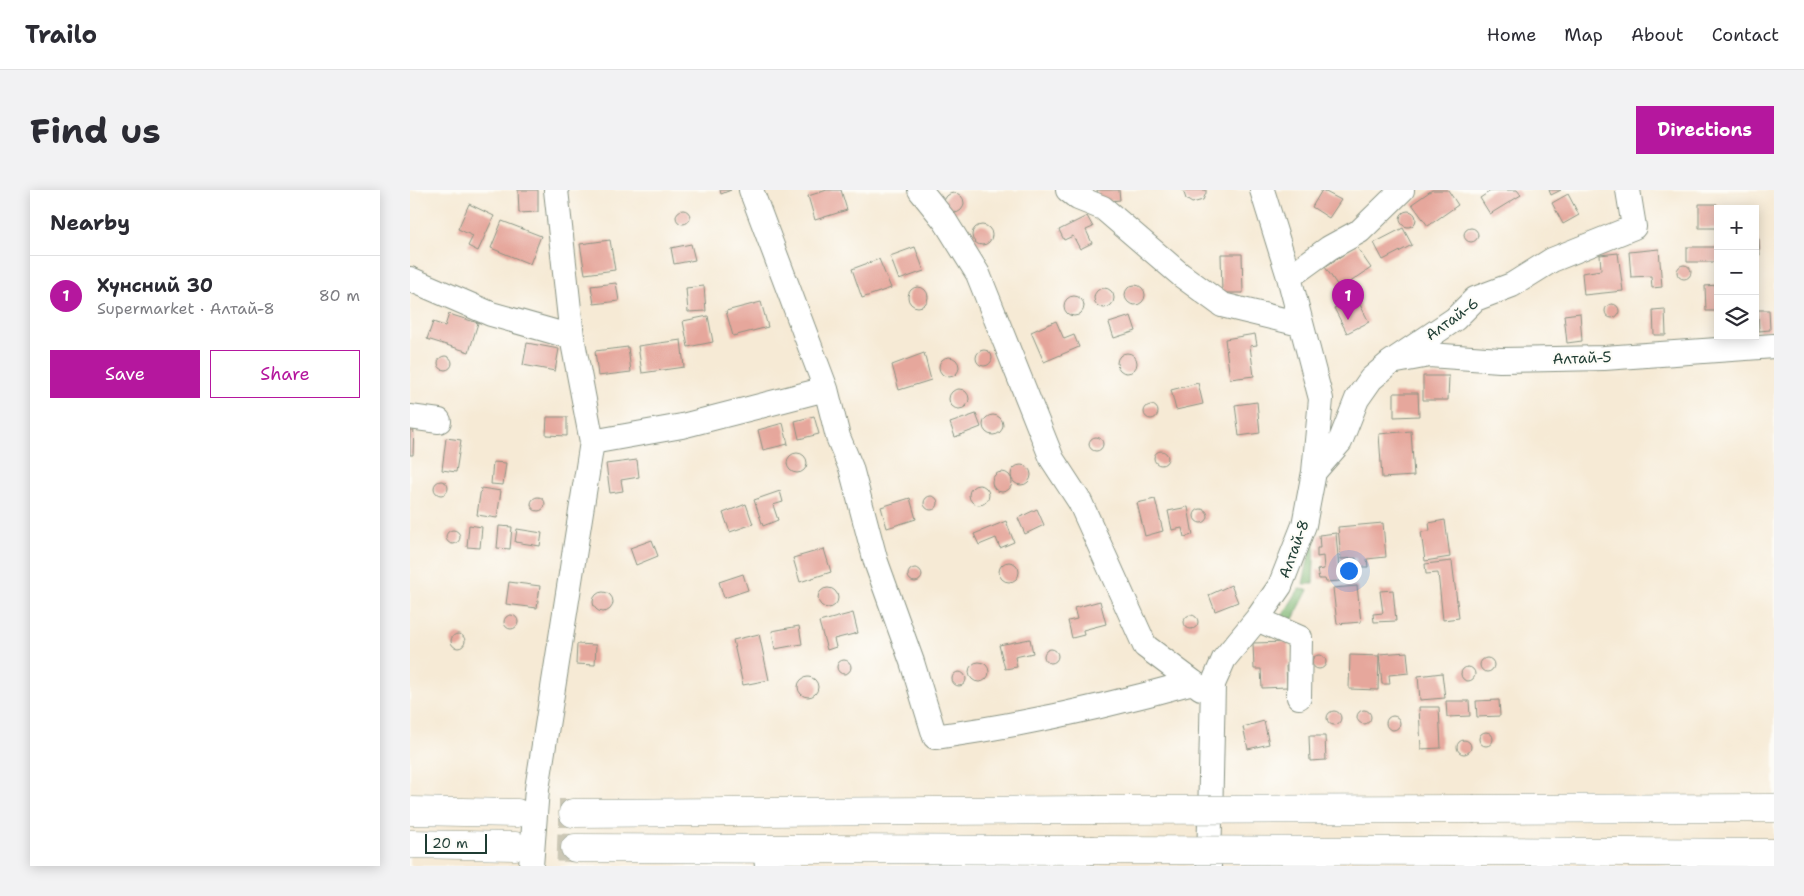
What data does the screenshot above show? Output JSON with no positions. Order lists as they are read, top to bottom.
{
  "streets": {
    "street": ["Алтай-6", "Алтай-5", "Алтай-8"]
  },
  "crossings": [
    ["Алтай-6", "Алтай-5"],
    ["Алтай-6", "Алтай-8"]
  ],
  "scale_bar": "20 m",
  "page": {
    "header": "Trailo",
    "nav": [
      "Home",
      "Map",
      "About",
      "Contact"
    ],
    "buttons": [
      "Directions",
      ["Save", "Share"]
    ],
    "title": "Find us",
    "heading": "Nearby",
    "map_buttons": ["+", "−"],
    "list": [
      {
        "mark": "1",
        "name": "Хүнсний 30",
        "note": "Supermarket · Алтай-8",
        "value": "80 m"
      }
    ],
    "pins": "1",
    "scale": "20 m"
  }
}
